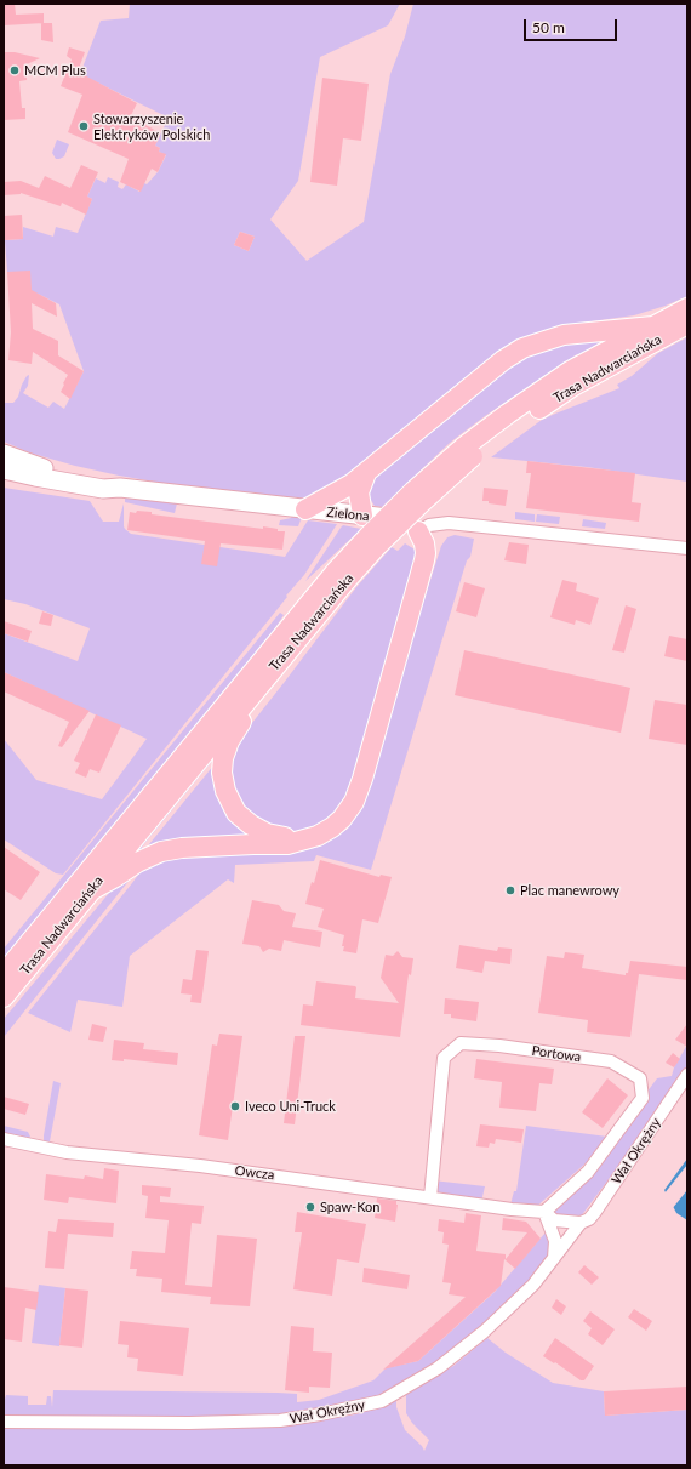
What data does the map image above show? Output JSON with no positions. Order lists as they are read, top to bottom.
{
  "streets": {
    "main road": ["Trasa Nadwarciańska"],
    "street": [
      "Zielona",
      "Portowa",
      "Wał Okrężny",
      "Owcza"
    ]
  },
  "crossings": [
    ["Portowa", "Owcza"]
  ],
  "places": [
    "MCM Plus",
    "Stowarzyszenie Elektryków Polskich",
    "Plac manewrowy",
    "Iveco Uni-Truck",
    "Spaw-Kon"
  ],
  "scale_bar": "50 m"
}
